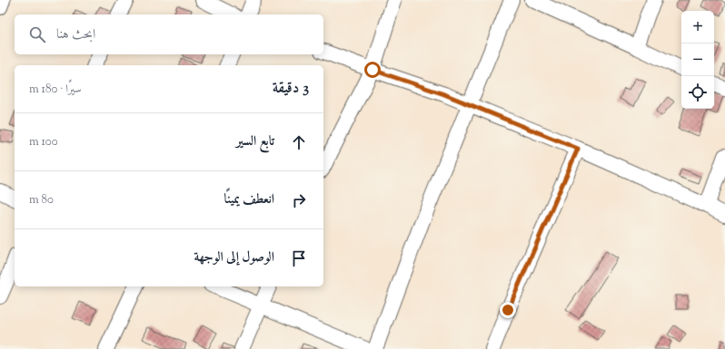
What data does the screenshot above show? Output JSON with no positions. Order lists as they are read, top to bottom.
{
  "page": {
    "map_buttons": ["+", "−"],
    "search": "ابحث هنا",
    "heading": ["3 دقيقة", "سيرًا · 180 m"],
    "list": [
      ["تابع السير", "100 m"],
      ["انعطف يمينًا", "80 m"],
      "الوصول إلى الوجهة"
    ]
  }
}
